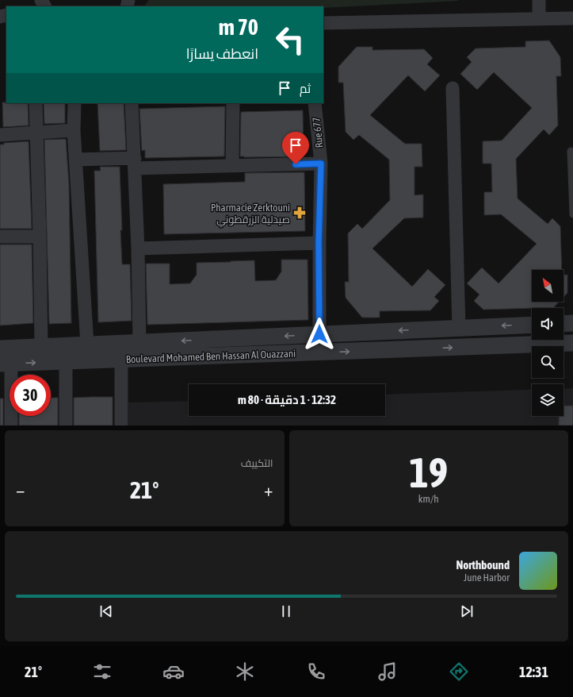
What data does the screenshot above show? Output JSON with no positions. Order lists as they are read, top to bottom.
{
  "streets": {
    "street": ["Rue 677", "Boulevard Mohamed Ben Hassan Al Ouazzani"]
  },
  "crossings": [
    ["Rue 677", "Boulevard Mohamed Ben Hassan Al Ouazzani"]
  ],
  "places": {
    "pharmacy": ["Pharmacie Zerktouni صيدلية الزرقطوني"]
  },
  "north": "top left",
  "page": {
    "turn": ["70 m", "انعطف يسارًا"],
    "then": "ثم",
    "limit": "30",
    "trip": "12:32 · 1 دقيقة · 80 m",
    "tile": [
      ["19", "km/h"],
      "التكييف"
    ],
    "heat": ["−", "21°", "+"],
    "song": ["Northbound", "June Harbor"],
    "tabs": ["12:31", "21°"]
  }
}
